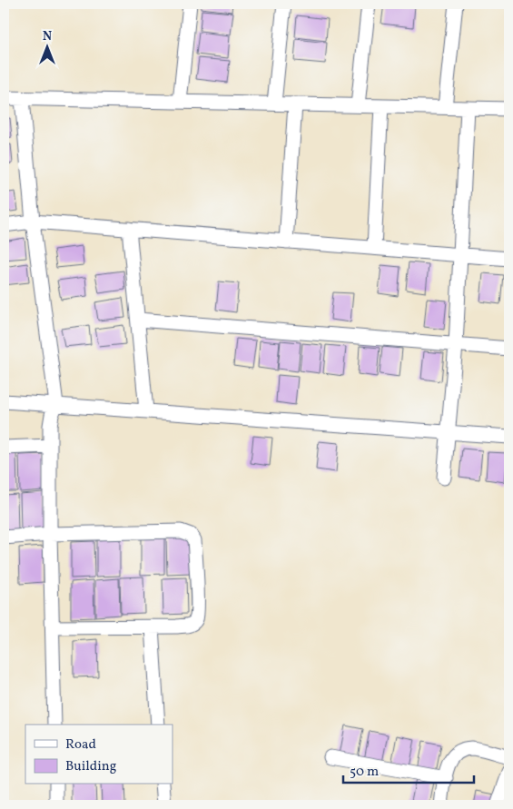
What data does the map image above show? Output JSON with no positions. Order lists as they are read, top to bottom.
{
  "legend": ["Road", "Building"],
  "scale_bar": "50 m",
  "north": "top"
}
